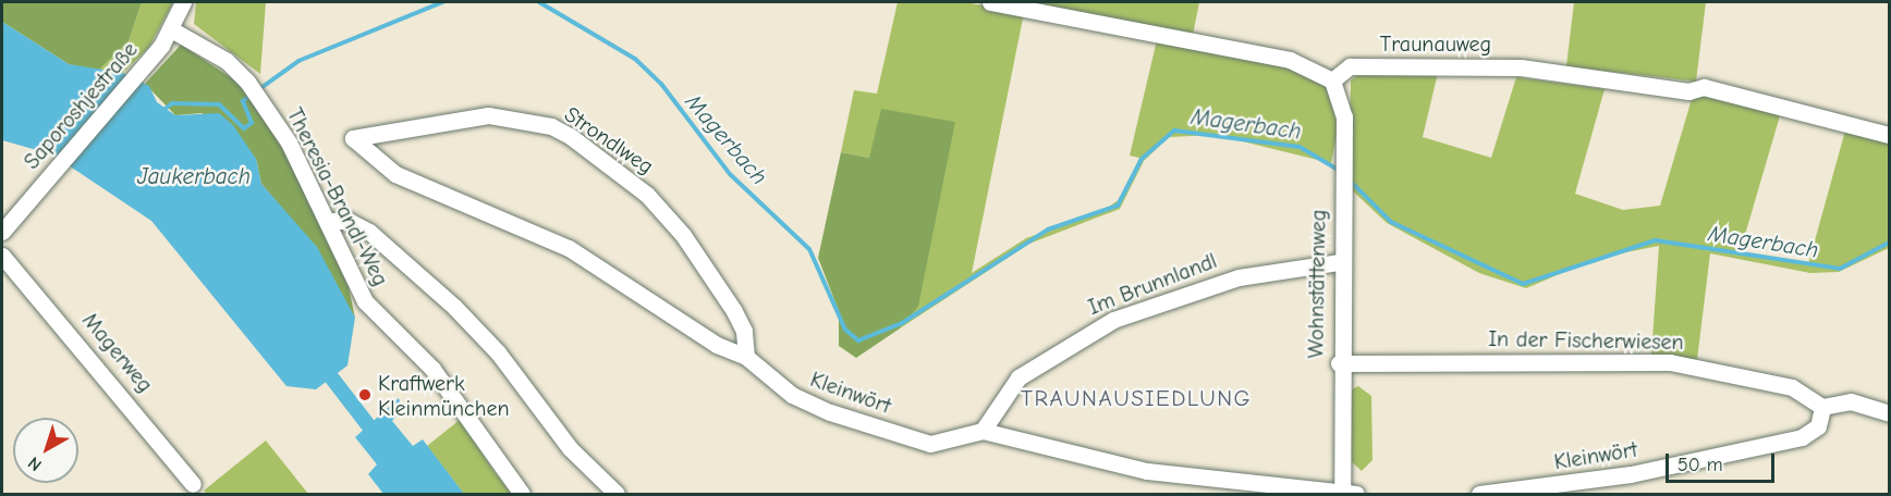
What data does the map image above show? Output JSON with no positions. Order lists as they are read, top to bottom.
{
  "streets": {
    "street": [
      "Traunauweg",
      "Saporoshjestraße",
      "Strondlweg",
      "Theresia-Brandl-Weg",
      "Im Brunnlandl",
      "Wohnstättenweg",
      "In der Fischerwiesen",
      "Magerweg",
      "Kleinwört"
    ]
  },
  "crossings": [
    ["Traunauweg", "Wohnstättenweg"],
    ["Saporoshjestraße", "Theresia-Brandl-Weg"],
    ["Strondlweg", "Kleinwört"],
    ["Im Brunnlandl", "Wohnstättenweg"],
    ["Im Brunnlandl", "Kleinwört"],
    ["Wohnstättenweg", "In der Fischerwiesen"],
    ["In der Fischerwiesen", "Kleinwört"]
  ],
  "districts": ["TRAUNAUSIEDLUNG"],
  "water": ["Magerbach", "Jaukerbach"],
  "places": ["Kraftwerk Kleinmünchen"],
  "scale_bar": "50 m",
  "north": "bottom left"
}
